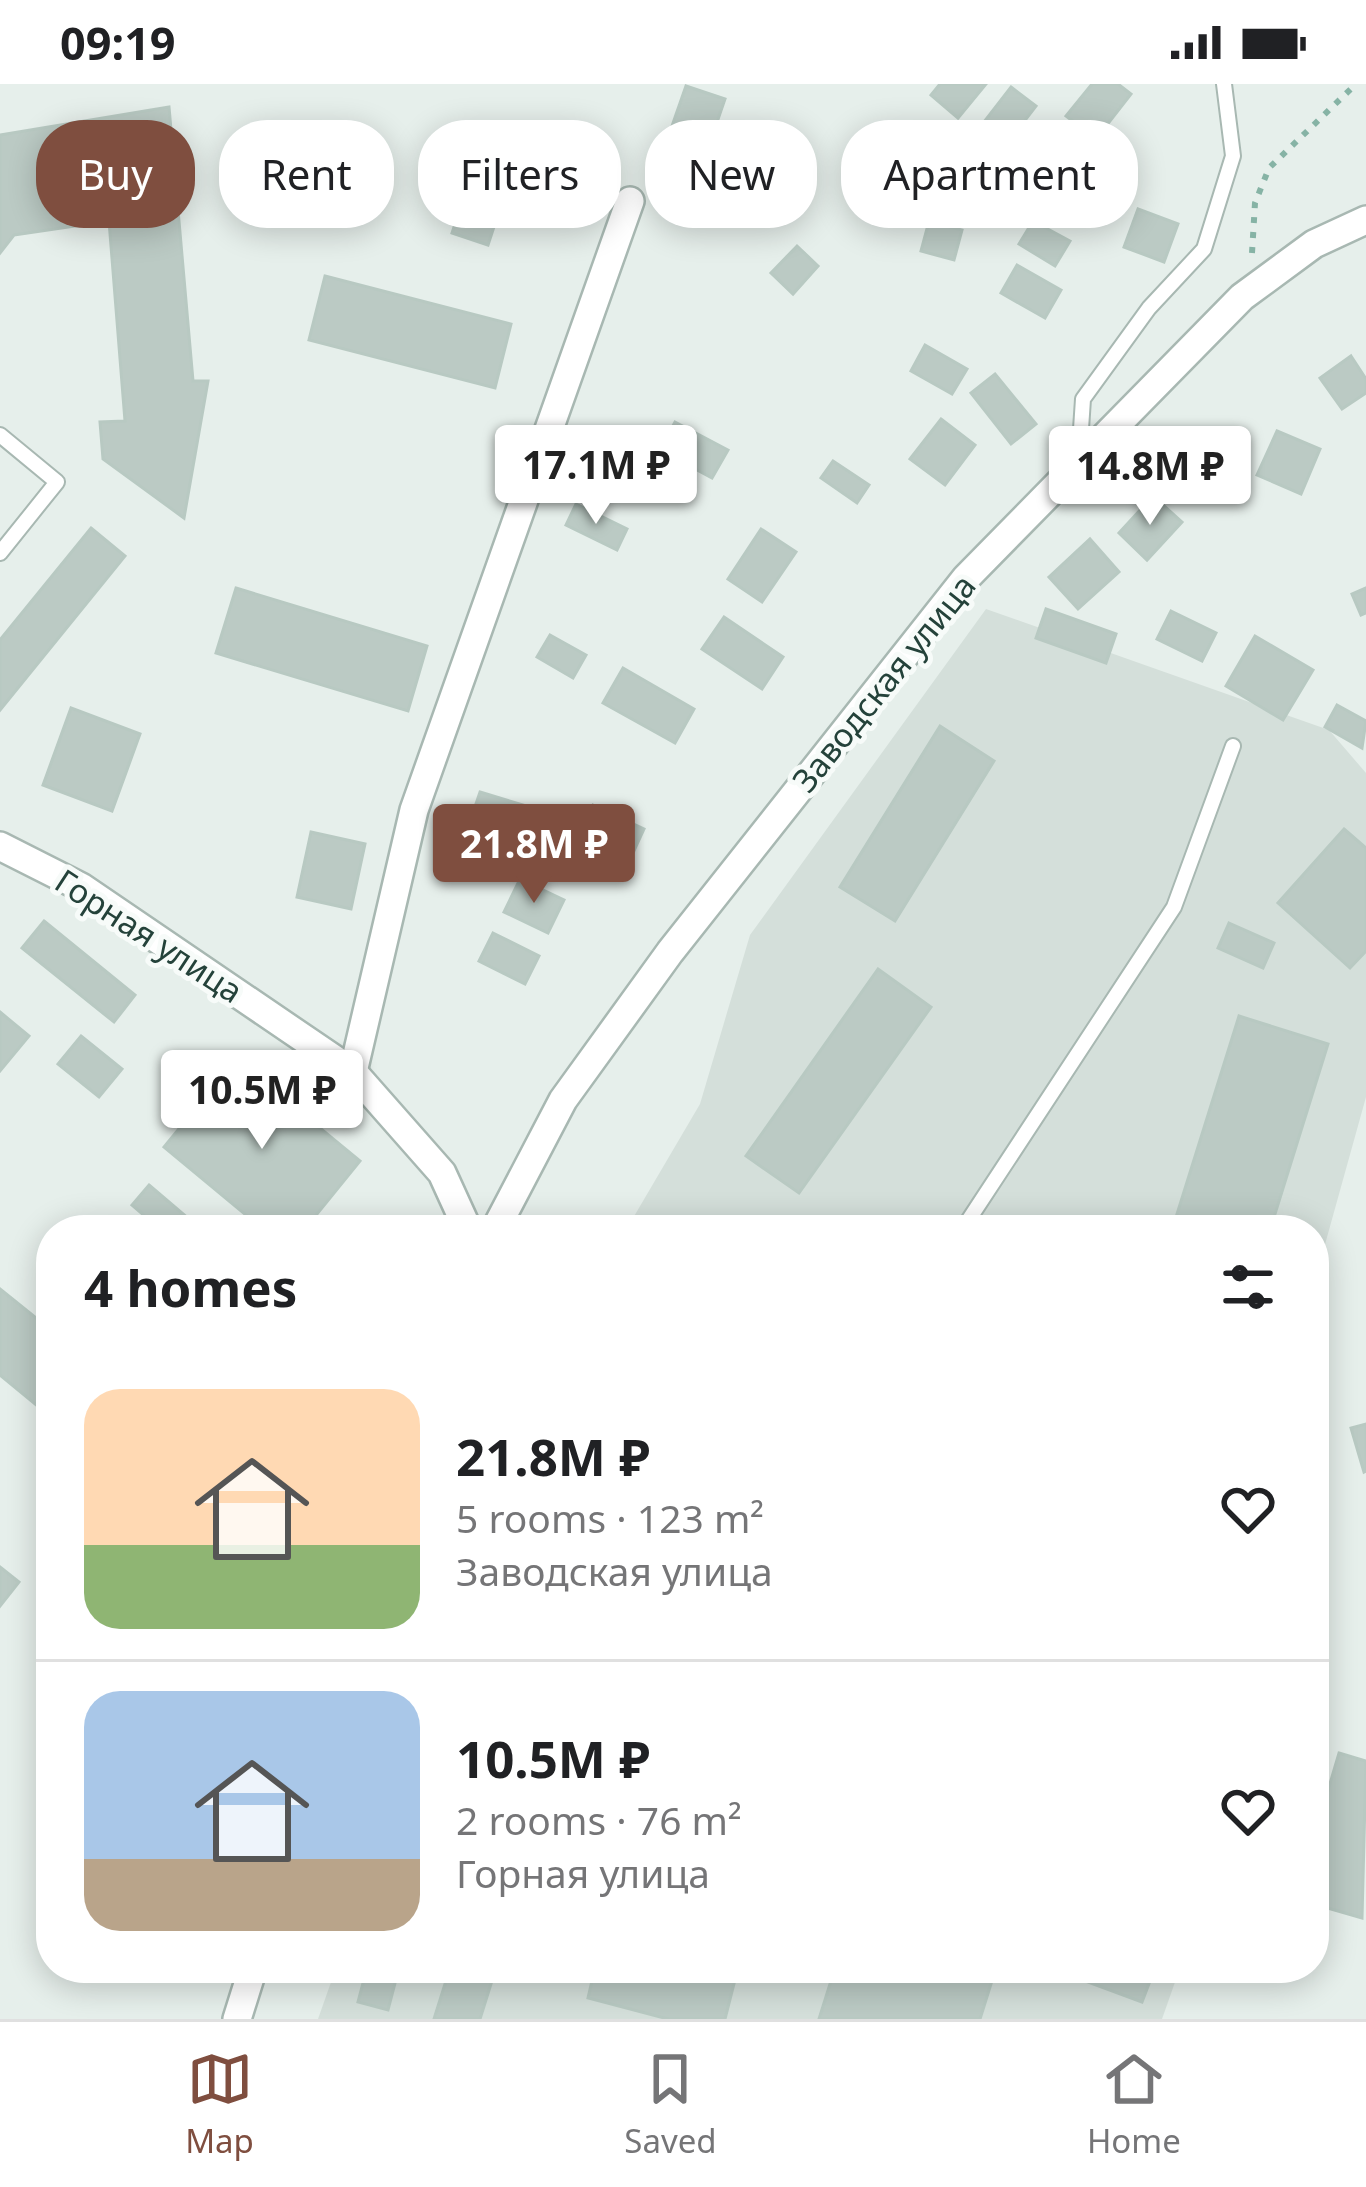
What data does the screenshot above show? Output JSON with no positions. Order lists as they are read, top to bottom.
{
  "streets": {
    "street": ["Заводская улица", "Горная улица"]
  },
  "page": {
    "status": "09:19",
    "chip": [
      "Buy",
      "Rent",
      "Filters",
      "New",
      "Apartment"
    ],
    "price": [
      "17.1M ₽",
      "14.8M ₽",
      "21.8M ₽",
      "10.5M ₽"
    ],
    "heading": "4 homes",
    "list": [
      {
        "name": "21.8M ₽",
        "note": "5 rooms · 123 m² · Заводская улица"
      },
      {
        "name": "10.5M ₽",
        "note": "2 rooms · 76 m² · Горная улица"
      }
    ],
    "tabs": ["Map", "Saved", "Home"]
  }
}
